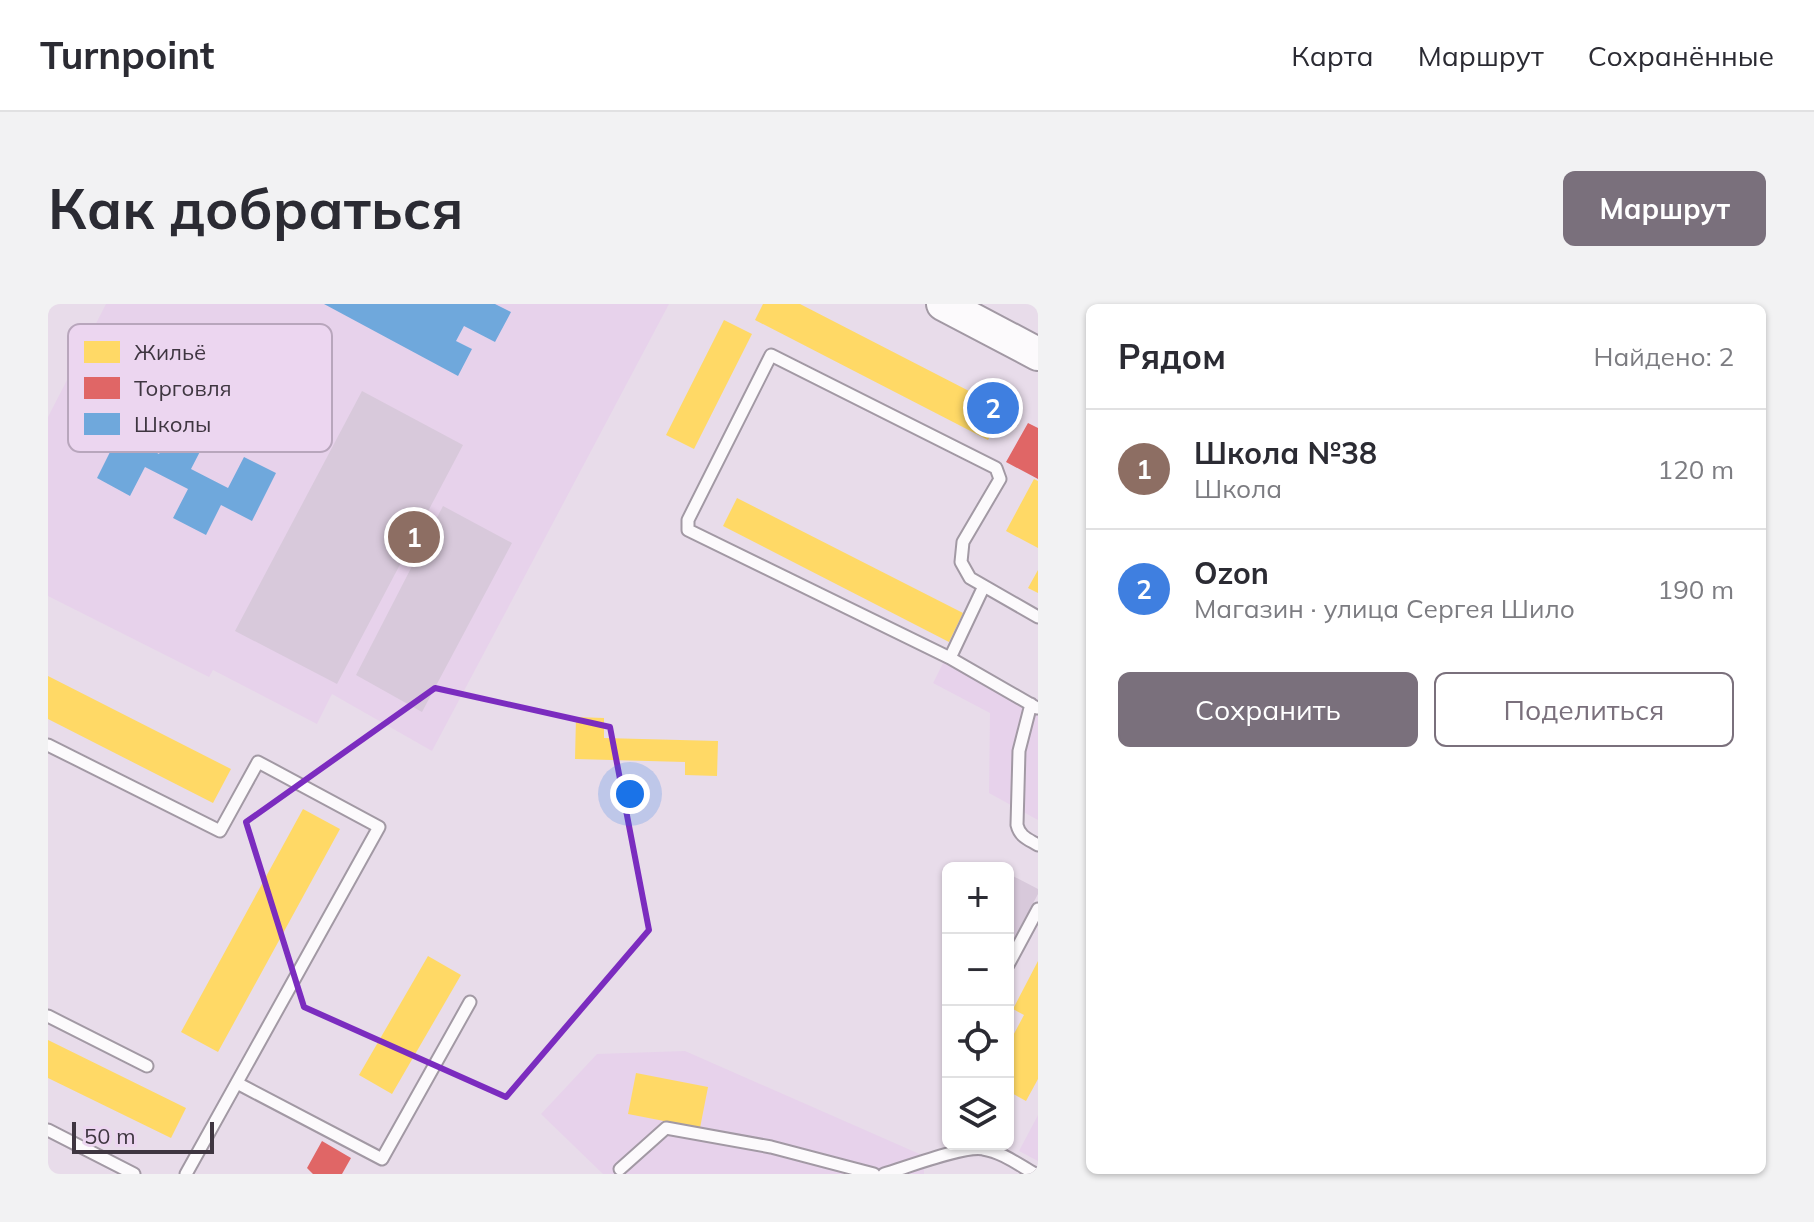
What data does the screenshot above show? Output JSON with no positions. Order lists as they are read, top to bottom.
{
  "legend": ["Жильё", "Торговля", "Школы"],
  "scale_bar": "50 m",
  "page": {
    "header": "Turnpoint",
    "nav": ["Карта", "Маршрут", "Сохранённые"],
    "buttons": [
      "Маршрут",
      ["Сохранить", "Поделиться"]
    ],
    "title": "Как добраться",
    "heading": ["Рядом", "Найдено: 2"],
    "pins": ["2", "1"],
    "list": [
      {
        "mark": "1",
        "name": "Школа №38",
        "note": "Школа",
        "value": "120 m"
      },
      {
        "mark": "2",
        "name": "Ozon",
        "note": "Магазин · улица Сергея Шило",
        "value": "190 m"
      }
    ],
    "map_buttons": ["+", "−"],
    "scale": "50 m"
  }
}
